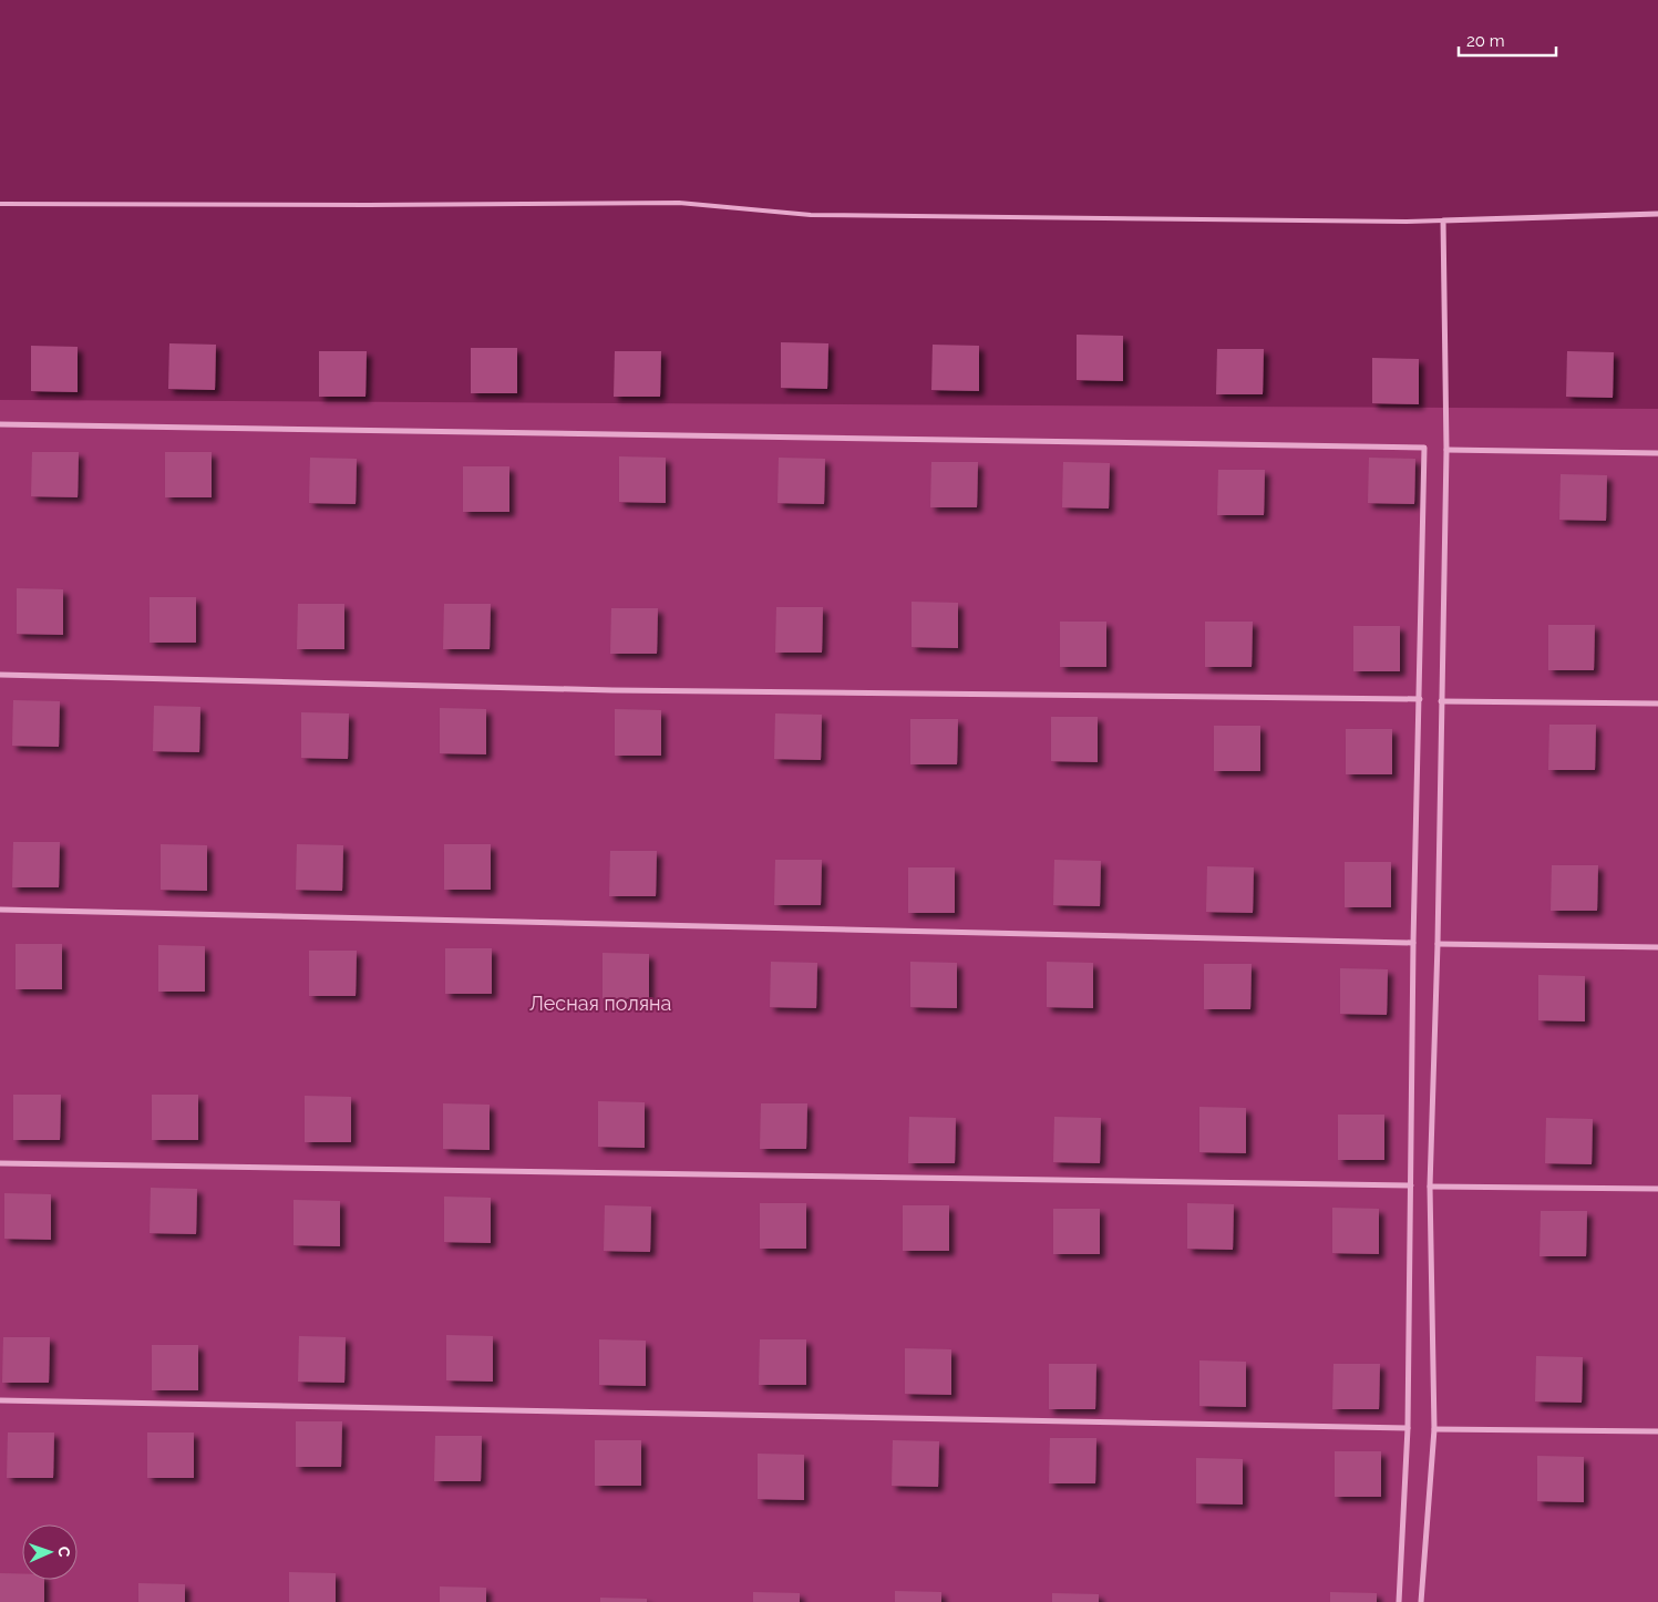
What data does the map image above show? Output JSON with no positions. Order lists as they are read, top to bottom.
{
  "parks": ["Лесная поляна"],
  "scale_bar": "20 m",
  "north": "right"
}
